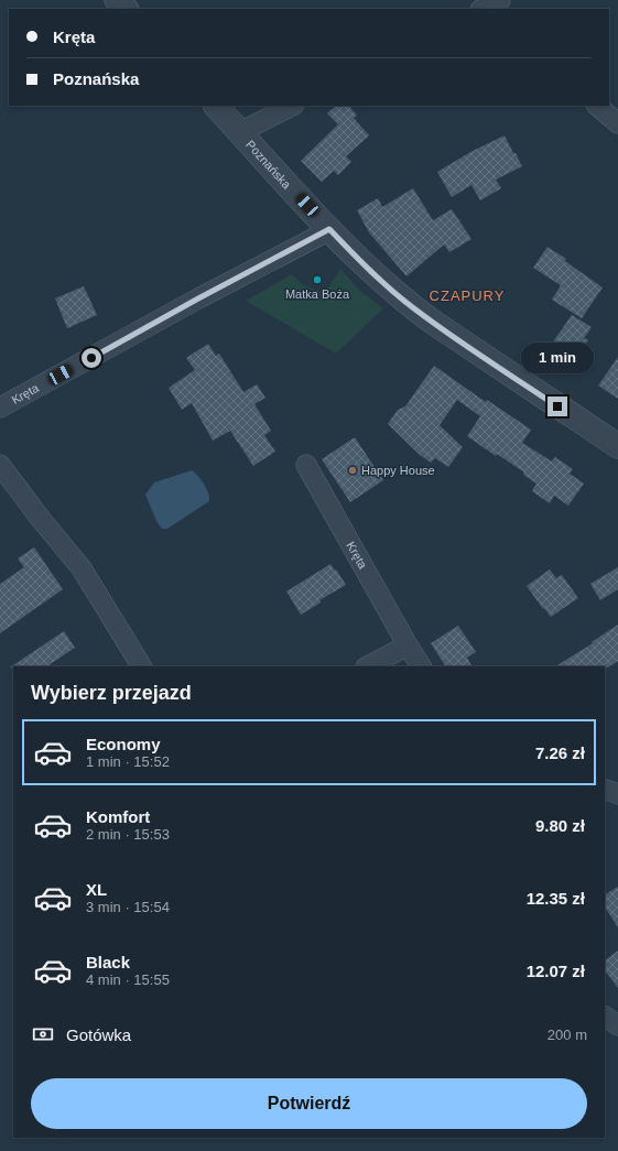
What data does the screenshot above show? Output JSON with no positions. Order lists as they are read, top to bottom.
{
  "streets": {
    "street": ["Poznańska", "Kręta"]
  },
  "crossings": [
    ["Poznańska", "Kręta"]
  ],
  "districts": ["CZAPURY"],
  "places": ["Matka Boża", "Happy House"],
  "page": {
    "banner": ["Kręta", "Poznańska"],
    "bubble": "1 min",
    "heading": "Wybierz przejazd",
    "list": [
      {
        "name": "Economy",
        "note": "1 min · 15:52",
        "value": "7.26 zł"
      },
      {
        "name": "Komfort",
        "note": "2 min · 15:53",
        "value": "9.80 zł"
      },
      {
        "name": "XL",
        "note": "3 min · 15:54",
        "value": "12.35 zł"
      },
      {
        "name": "Black",
        "note": "4 min · 15:55",
        "value": "12.07 zł"
      }
    ],
    "pay": ["Gotówka", "200 m"],
    "buttons": "Potwierdź"
  }
}
